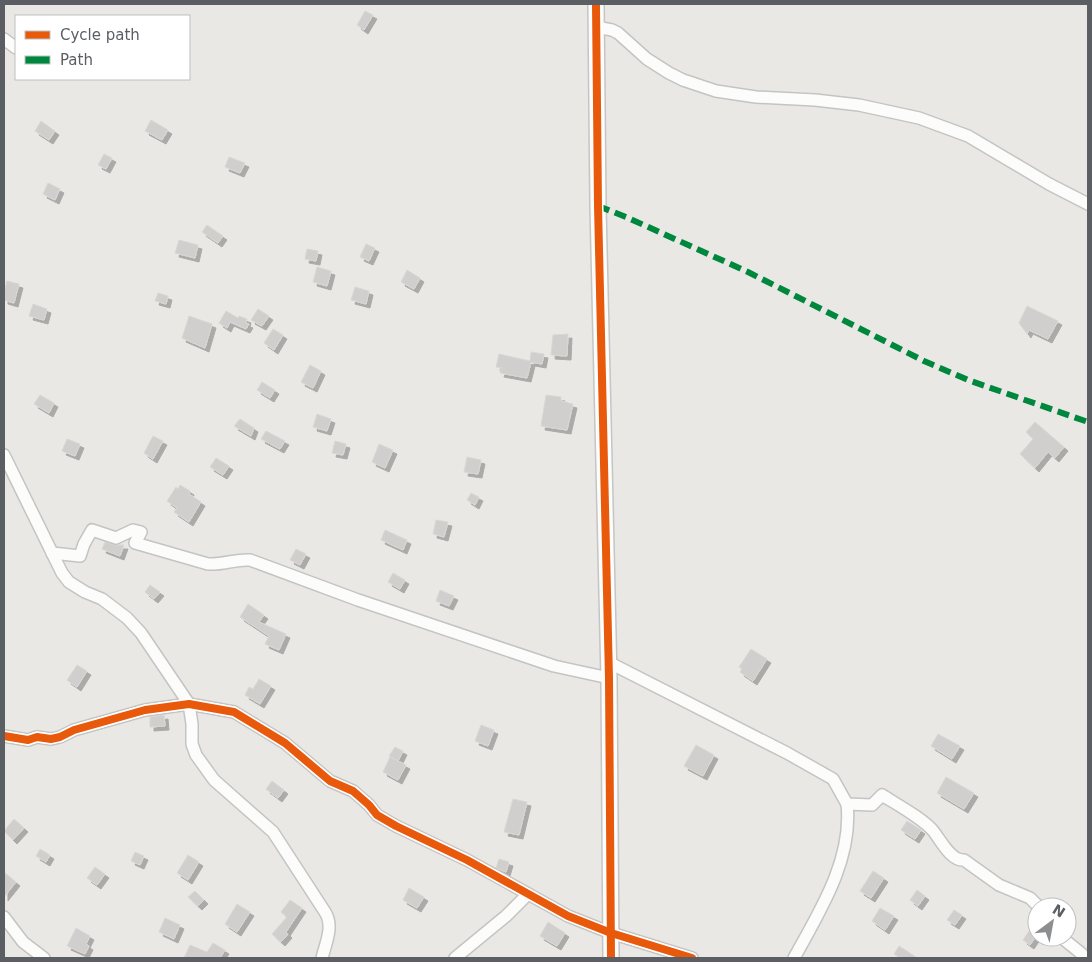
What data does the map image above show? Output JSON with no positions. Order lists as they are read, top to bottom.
{
  "legend": ["Cycle path", "Path"],
  "north": "top right"
}
